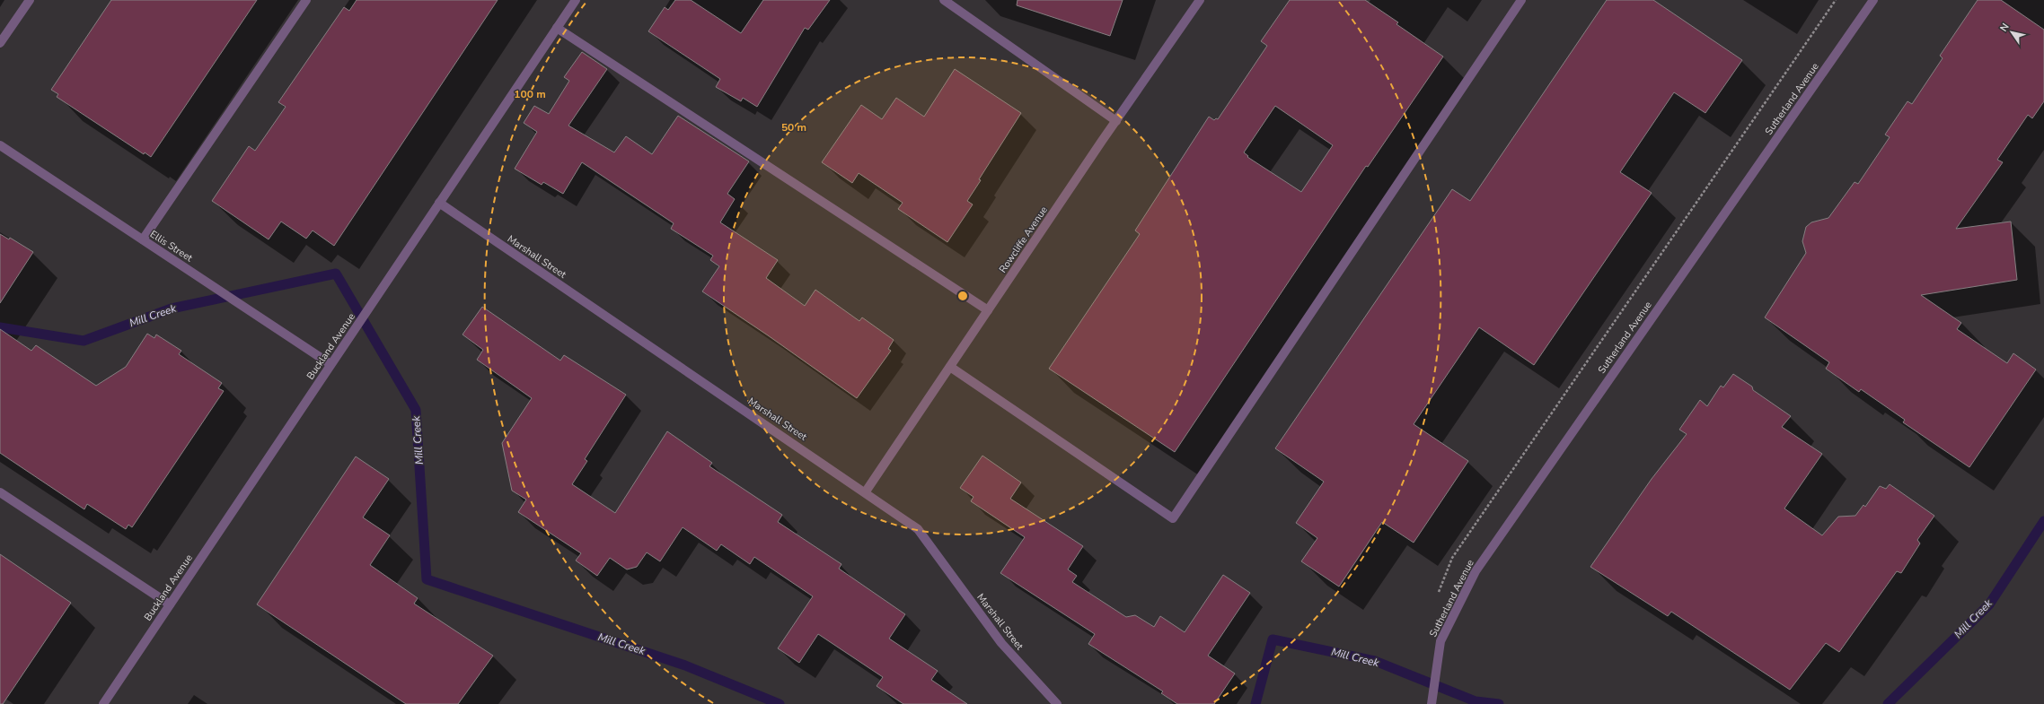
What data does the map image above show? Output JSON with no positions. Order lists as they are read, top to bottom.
{
  "streets": {
    "street": [
      "Sutherland Avenue",
      "Rowcliffe Avenue",
      "Ellis Street",
      "Marshall Street",
      "Buckland Avenue"
    ]
  },
  "crossings": [
    ["Rowcliffe Avenue", "Marshall Street"],
    ["Ellis Street", "Buckland Avenue"],
    ["Marshall Street", "Buckland Avenue"]
  ],
  "water": ["Mill Creek"],
  "north": "top left",
  "rings": ["100 m", "50 m"]
}
